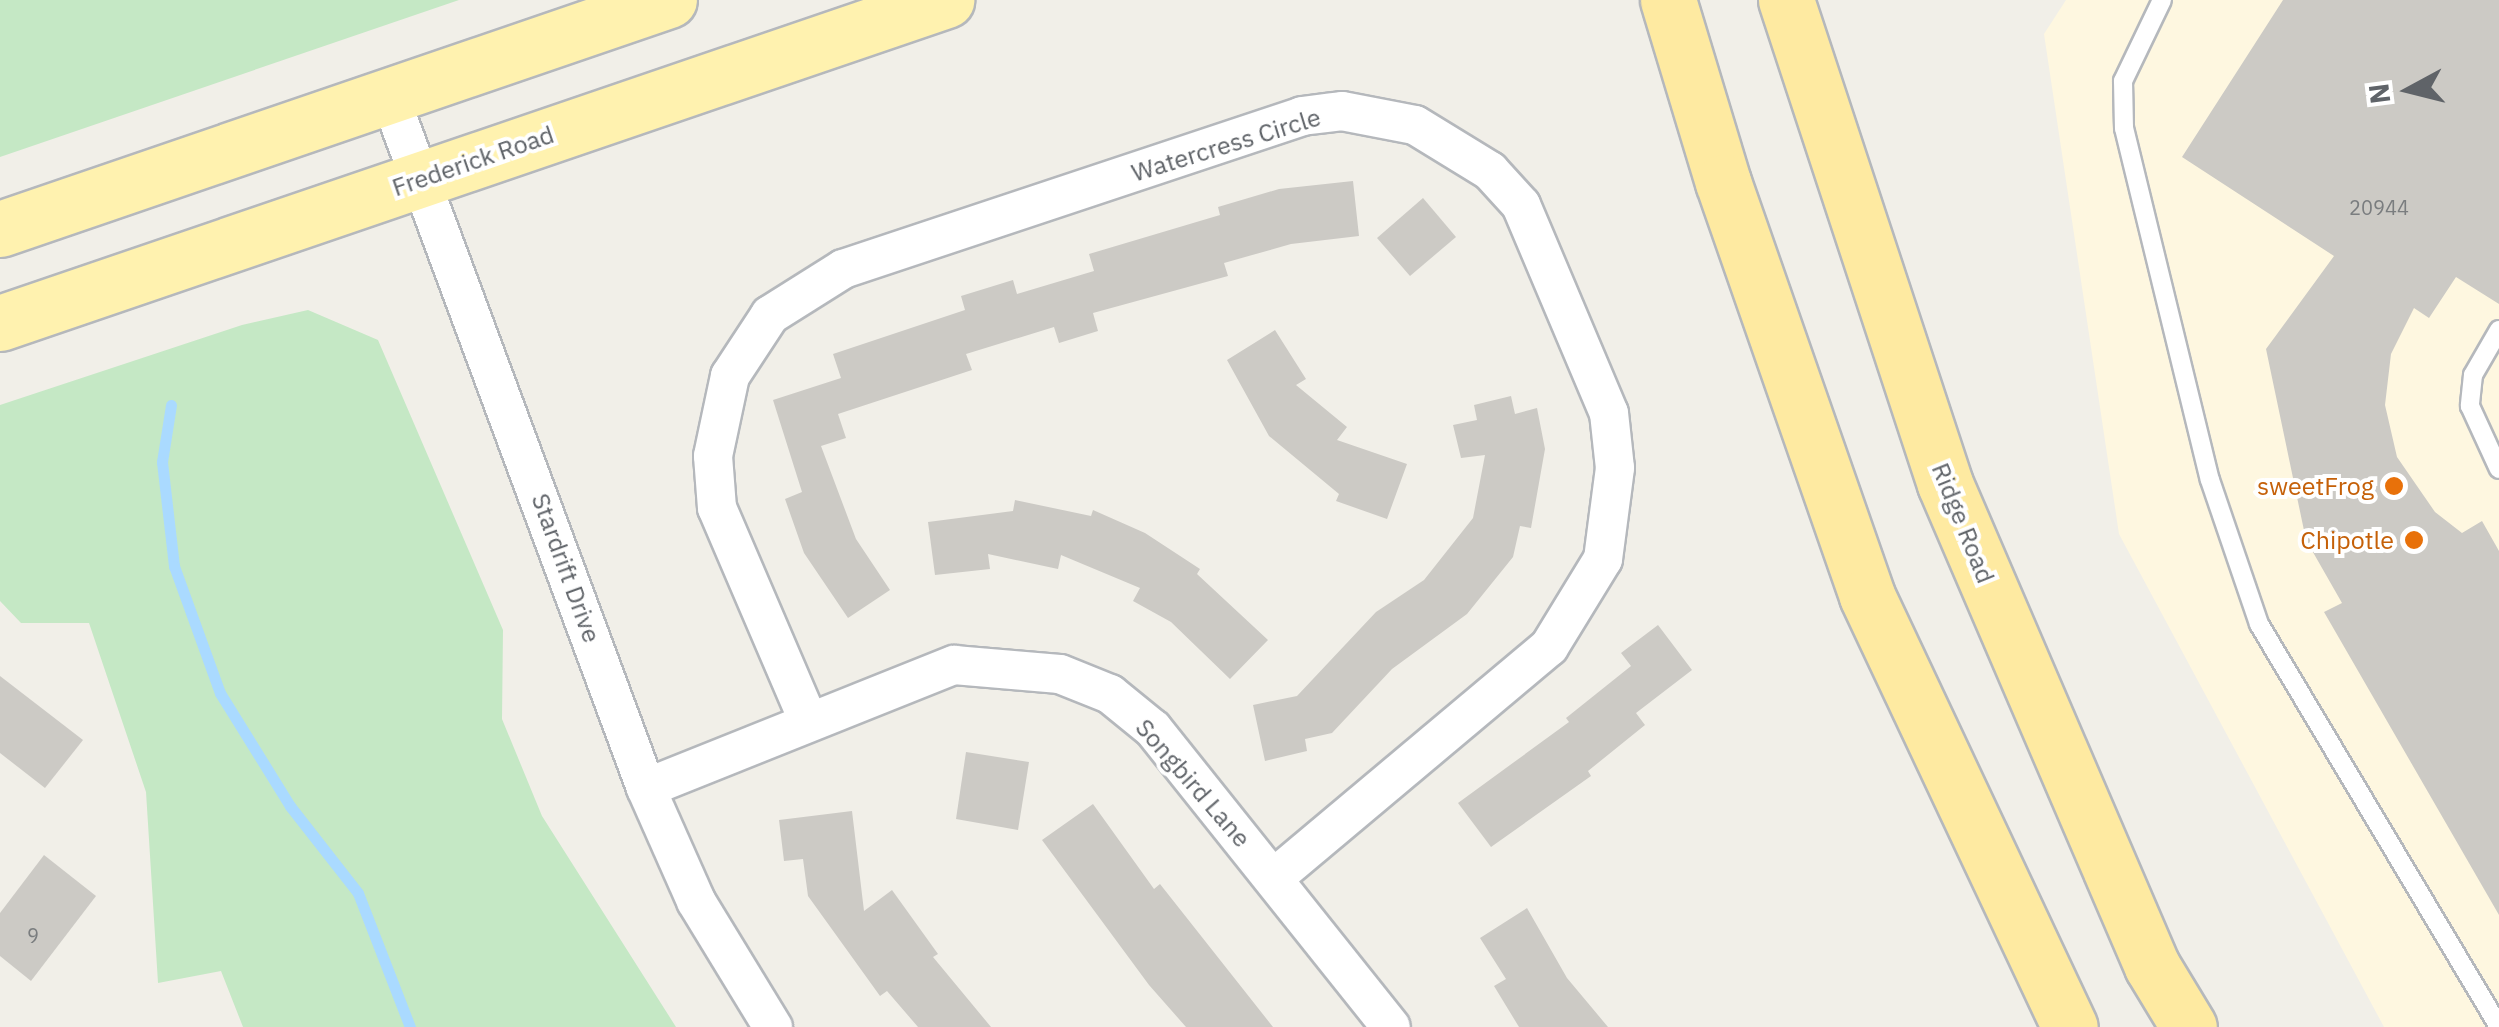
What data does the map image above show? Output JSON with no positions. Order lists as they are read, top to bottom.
{
  "streets": {
    "highway": ["Ridge Road"],
    "main road": ["Frederick Road"],
    "street": ["Watercress Circle", "Stardrift Drive", "Songbird Lane"]
  },
  "crossings": [
    ["Watercress Circle", "Songbird Lane"],
    ["Frederick Road", "Stardrift Drive"],
    ["Stardrift Drive", "Songbird Lane"]
  ],
  "places": ["sweetFrog", "Chipotle"],
  "house_numbers": ["20944", "9"],
  "north": "left"
}
